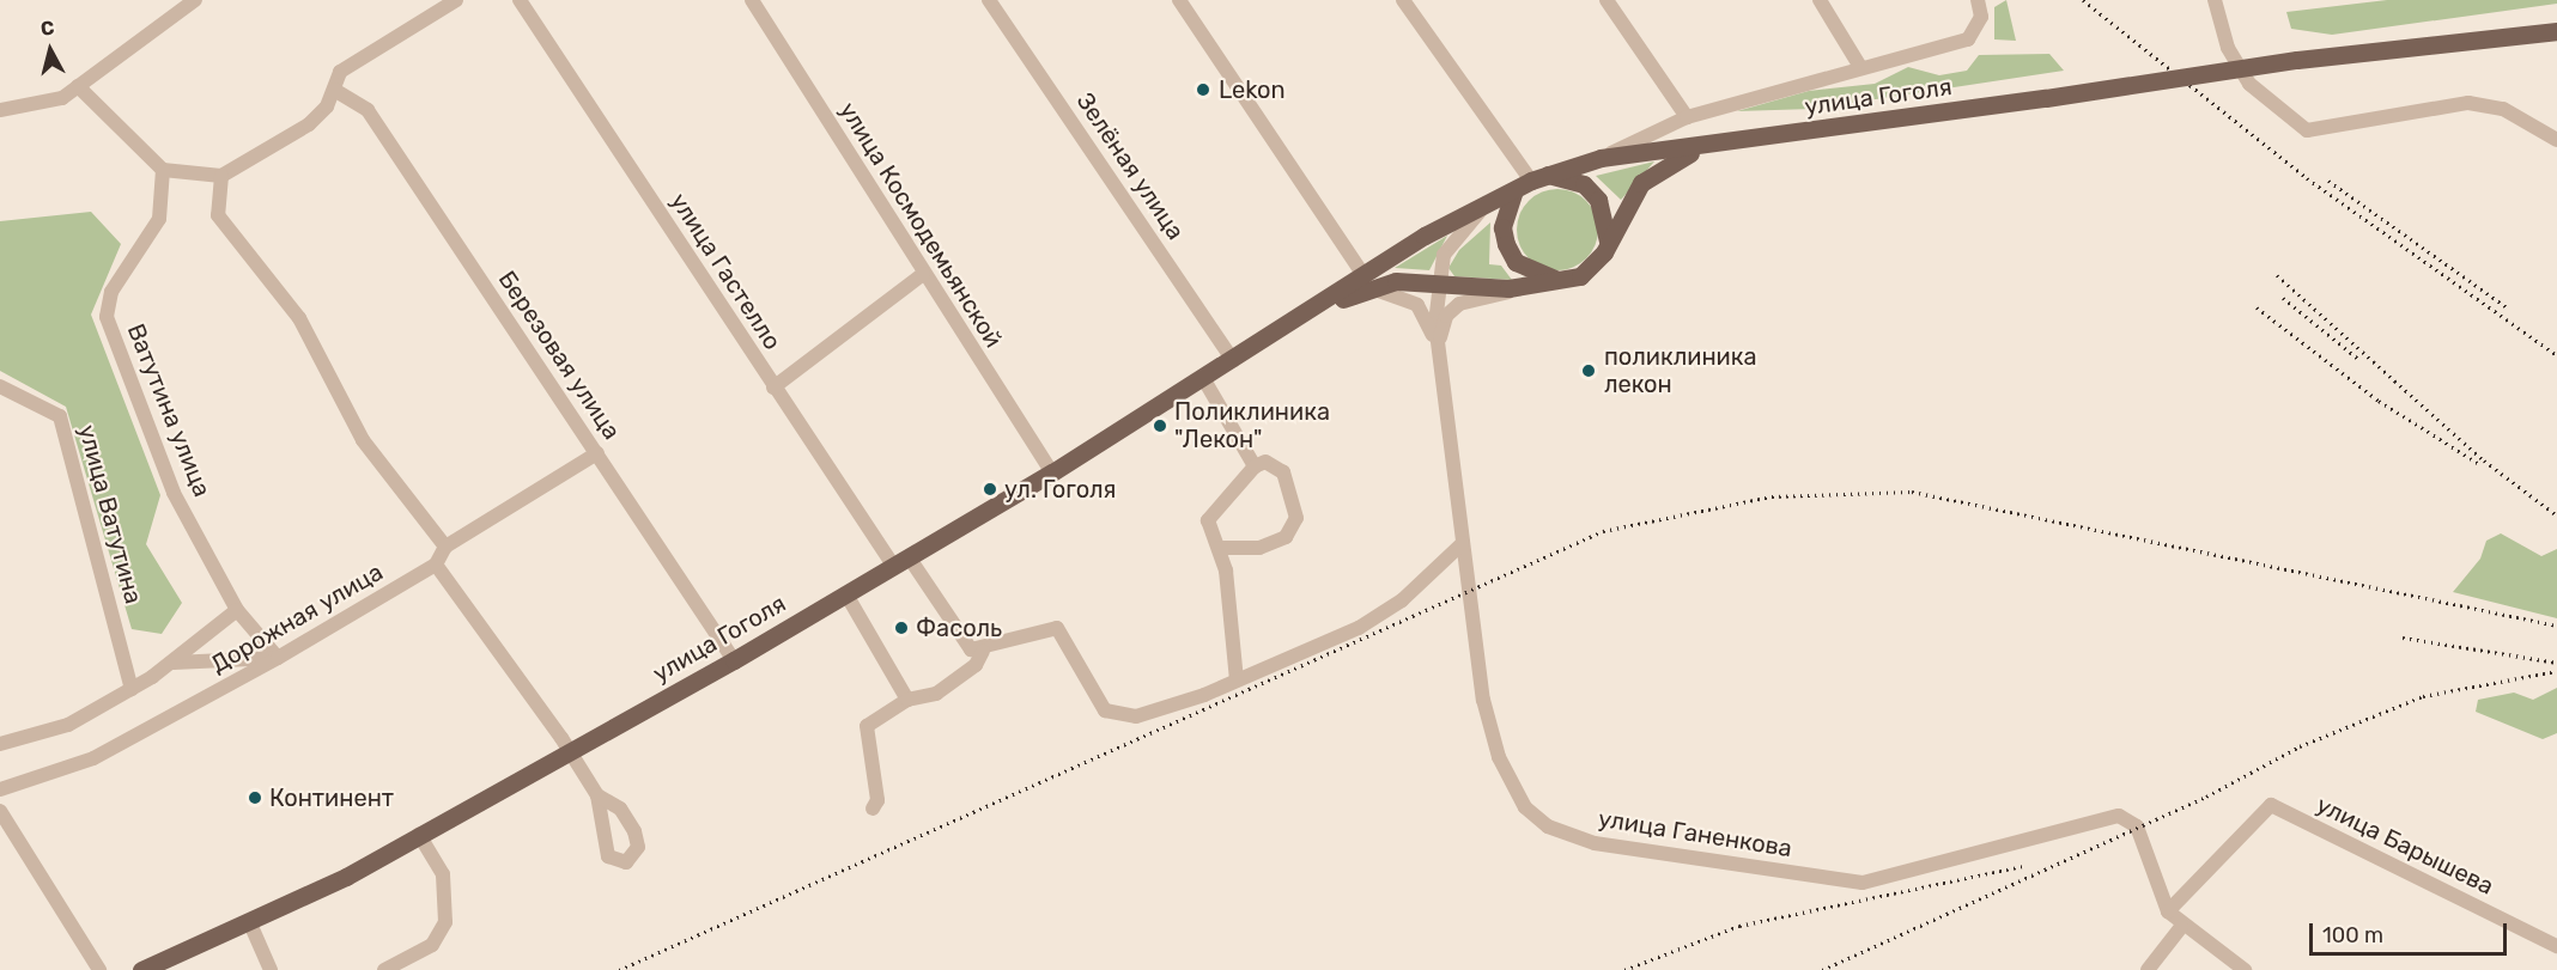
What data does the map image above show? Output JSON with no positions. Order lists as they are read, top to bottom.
{
  "streets": {
    "main road": ["улица Гоголя"],
    "street": [
      "Зелёная улица",
      "улица Космодемьянской",
      "улица Гастелло",
      "Березовая улица",
      "Ватутина улица",
      "улица Ватутина",
      "Дорожная улица",
      "улица Ганенкова",
      "улица Барышева"
    ]
  },
  "crossings": [
    ["улица Гоголя", "Зелёная улица"],
    ["улица Гоголя", "улица Космодемьянской"],
    ["улица Гоголя", "улица Гастелло"],
    ["улица Гоголя", "Березовая улица"],
    ["Ватутина улица", "Дорожная улица"],
    ["улица Ганенкова", "улица Барышева"]
  ],
  "places": [
    "Lekon",
    "поликлиника лекон",
    "Поликлиника \"Лекон\"",
    "ул. Гоголя",
    "Фасоль",
    "Континент"
  ],
  "scale_bar": "100 m",
  "north": "top"
}
